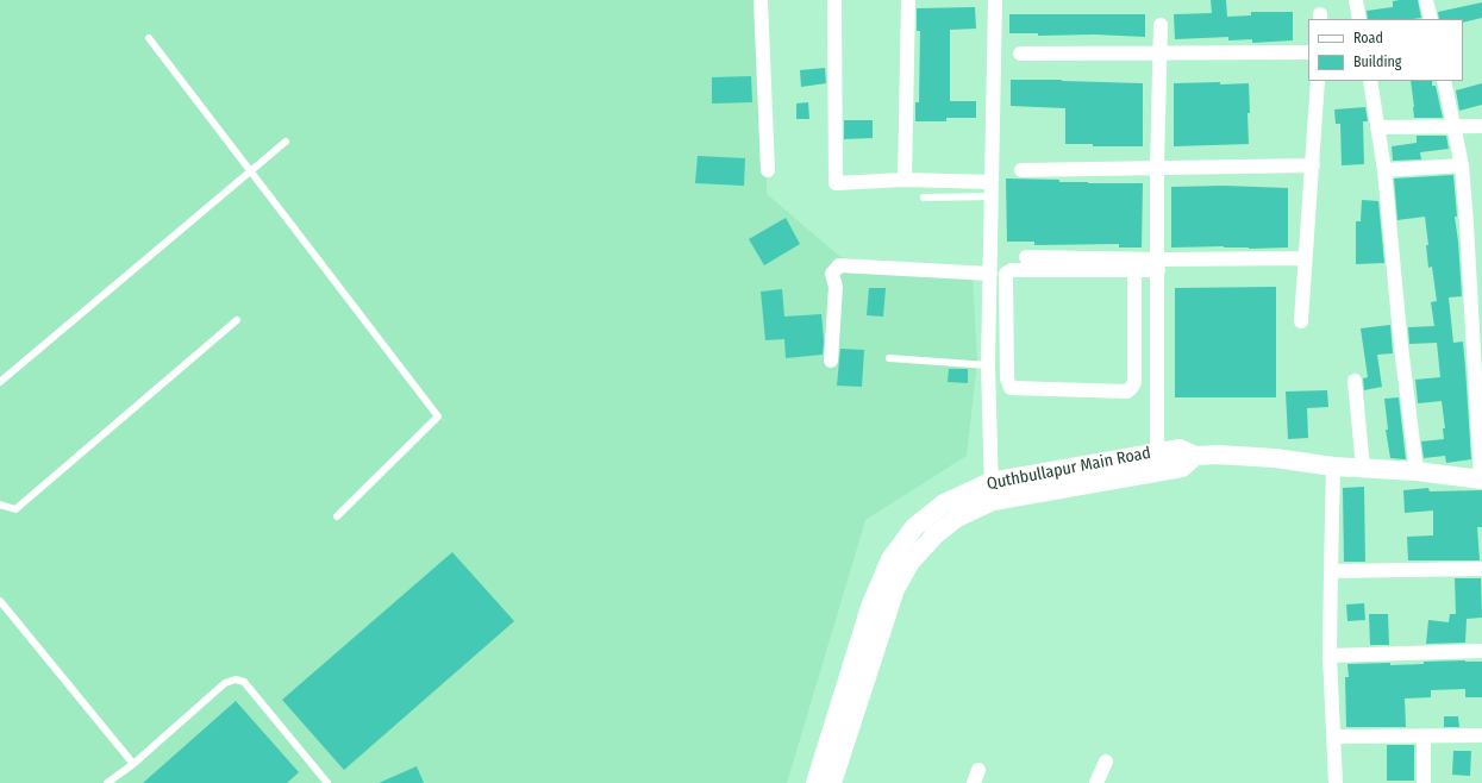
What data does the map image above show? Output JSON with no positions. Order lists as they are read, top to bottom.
{
  "streets": {
    "main road": ["Quthbullapur Main Road"]
  },
  "legend": ["Road", "Building"]
}
